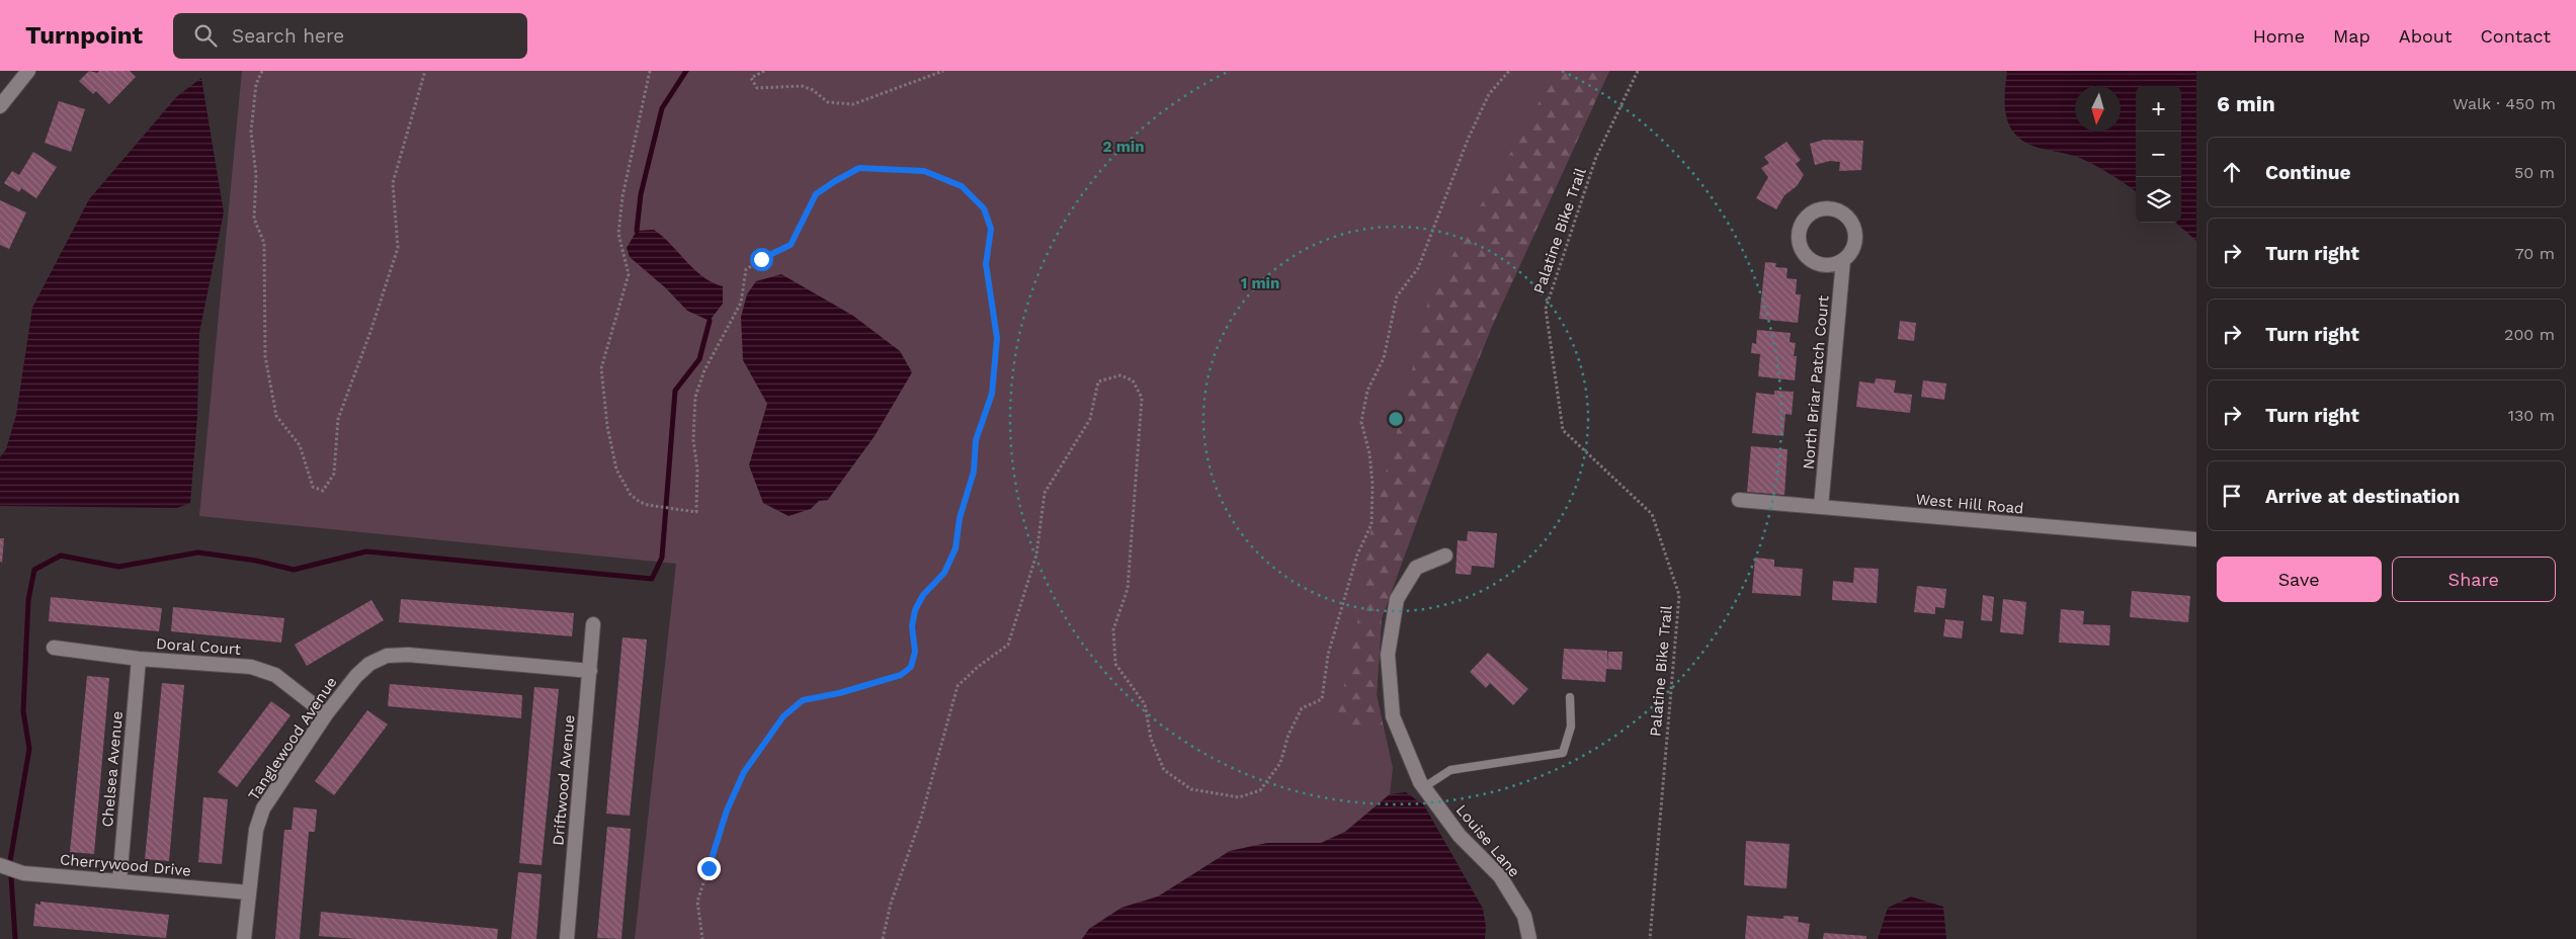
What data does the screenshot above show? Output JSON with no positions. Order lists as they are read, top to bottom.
{
  "streets": {
    "street": [
      "North Briar Patch Court",
      "West Hill Road",
      "Doral Court",
      "Tanglewood Avenue",
      "Chelsea Avenue",
      "Driftwood Avenue",
      "Louise Lane",
      "Cherrywood Drive"
    ],
    "path": ["Palatine Bike Trail"]
  },
  "crossings": [
    ["North Briar Patch Court", "West Hill Road"],
    ["Doral Court", "Tanglewood Avenue"],
    ["Doral Court", "Chelsea Avenue"],
    ["Tanglewood Avenue", "Driftwood Avenue"],
    ["Tanglewood Avenue", "Cherrywood Drive"],
    ["Chelsea Avenue", "Cherrywood Drive"]
  ],
  "north": "bottom",
  "page": {
    "header": "Turnpoint",
    "search": "Search here",
    "nav": [
      "Home",
      "Map",
      "About",
      "Contact"
    ],
    "heading": ["6 min", "Walk · 450 m"],
    "map_buttons": ["+", "−"],
    "list": [
      ["Continue", "50 m"],
      ["Turn right", "70 m"],
      ["Turn right", "200 m"],
      ["Turn right", "130 m"],
      "Arrive at destination"
    ],
    "buttons": ["Save", "Share"]
  },
  "rings": ["2 min", "1 min"]
}
